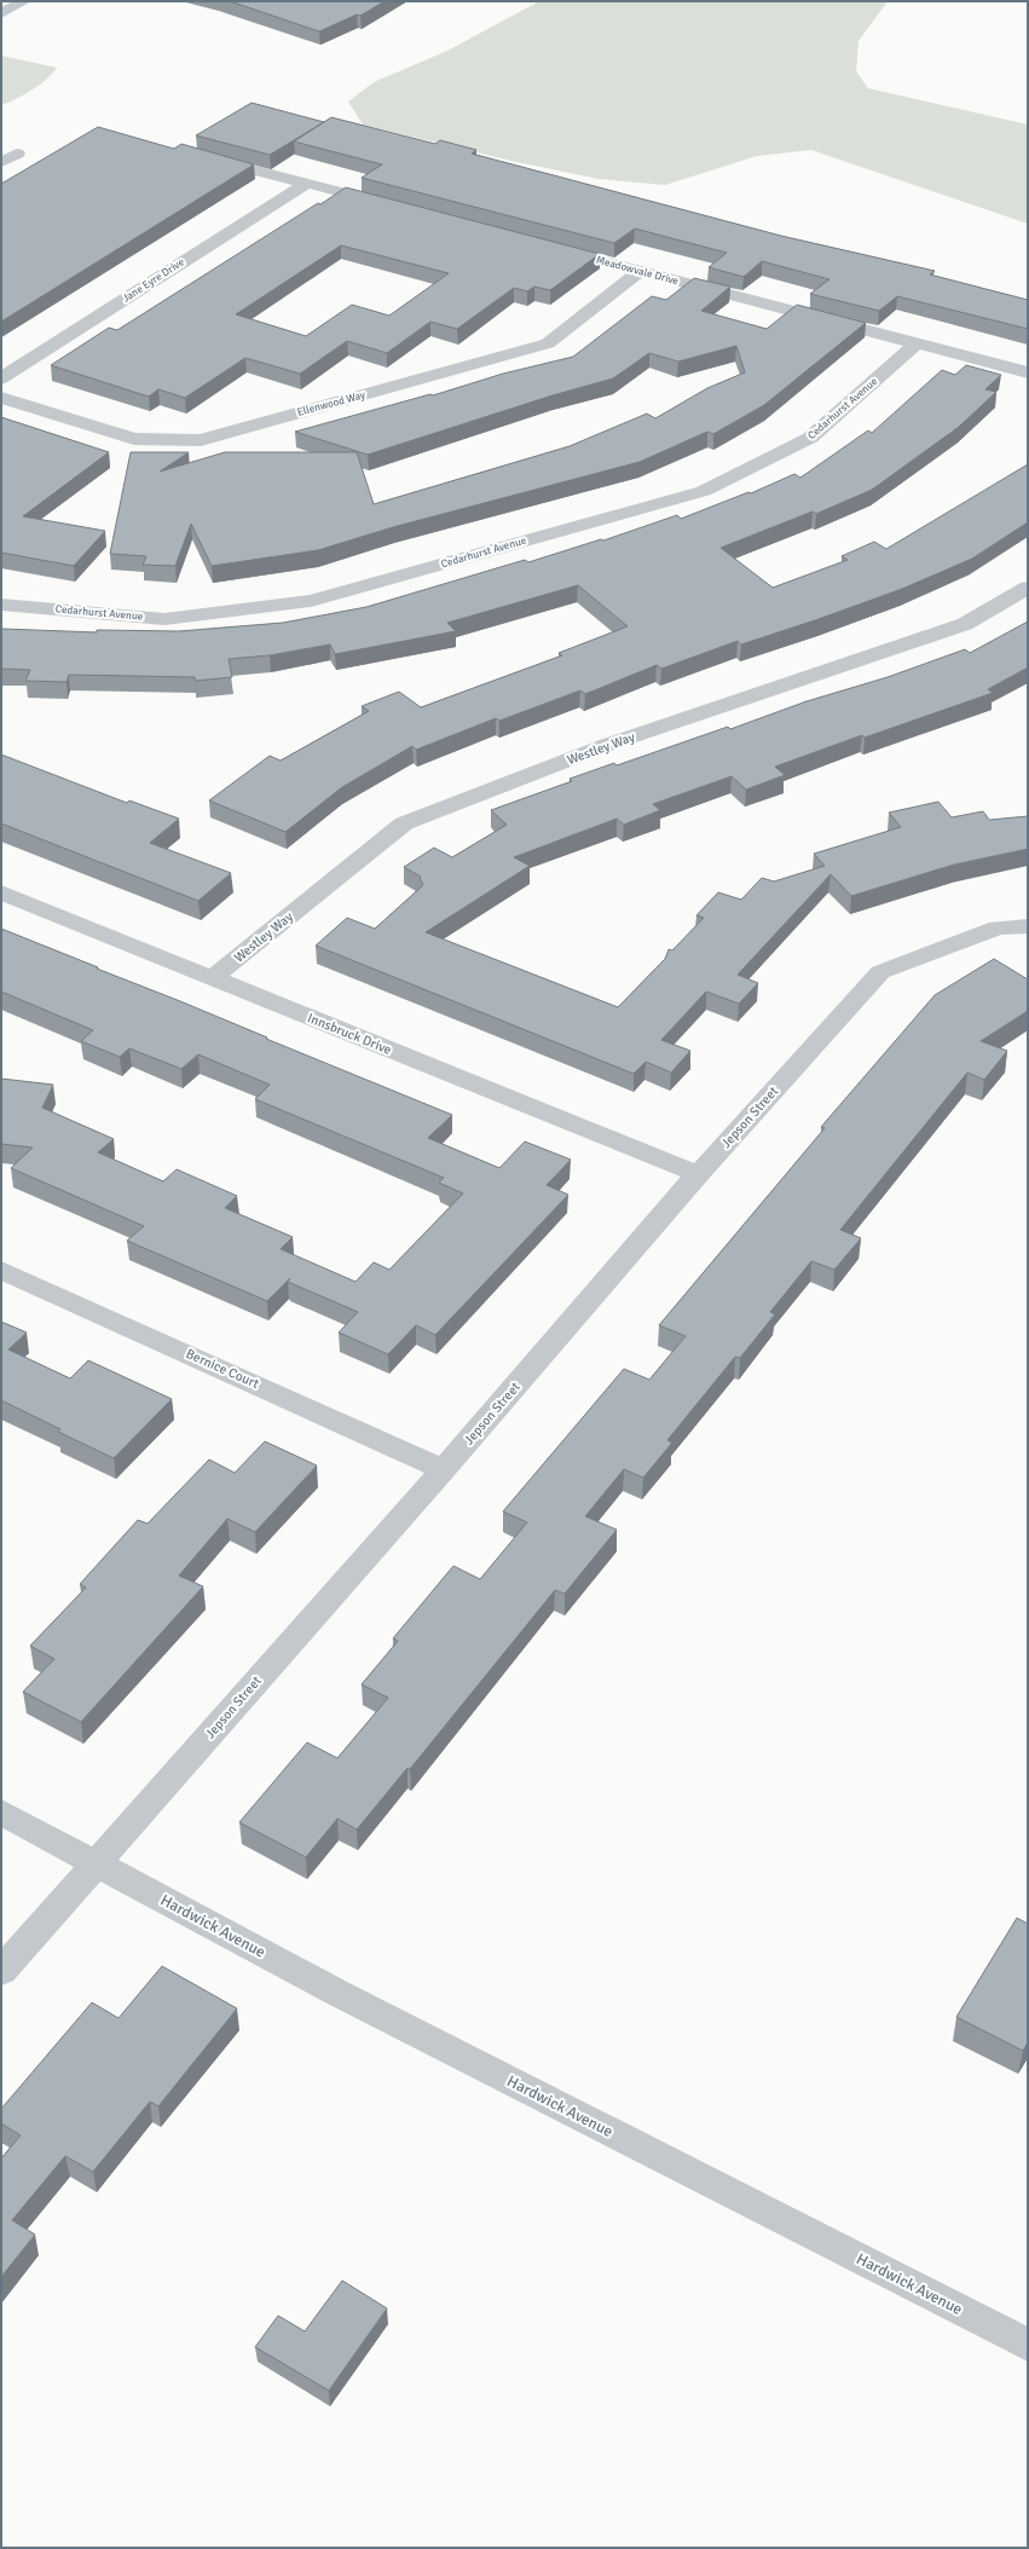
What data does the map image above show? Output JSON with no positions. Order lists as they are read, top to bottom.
{
  "streets": {
    "street": [
      "Meadowvale Drive",
      "Jane Eyre Drive",
      "Ellenwood Way",
      "Cedarhurst Avenue",
      "Westley Way",
      "Innsbruck Drive",
      "Jepson Street",
      "Bernice Court",
      "Hardwick Avenue"
    ]
  },
  "crossings": [
    ["Meadowvale Drive", "Ellenwood Way"],
    ["Meadowvale Drive", "Cedarhurst Avenue"],
    ["Westley Way", "Innsbruck Drive"],
    ["Innsbruck Drive", "Jepson Street"],
    ["Jepson Street", "Bernice Court"],
    ["Jepson Street", "Hardwick Avenue"]
  ]
}
